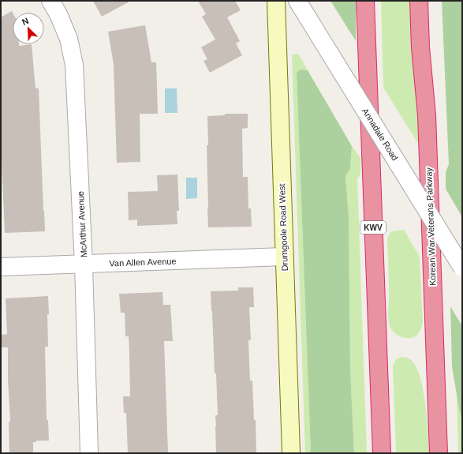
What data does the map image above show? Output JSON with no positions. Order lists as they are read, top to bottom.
{
  "streets": {
    "highway": ["Korean War Veterans Parkway", "KWV"],
    "main road": ["Drumgoole Road West"],
    "street": ["Annadale Road", "McArthur Avenue", "Van Allen Avenue"]
  },
  "crossings": [
    ["McArthur Avenue", "Van Allen Avenue"],
    ["Drumgoole Road West", "Van Allen Avenue"]
  ],
  "north": "top left"
}
